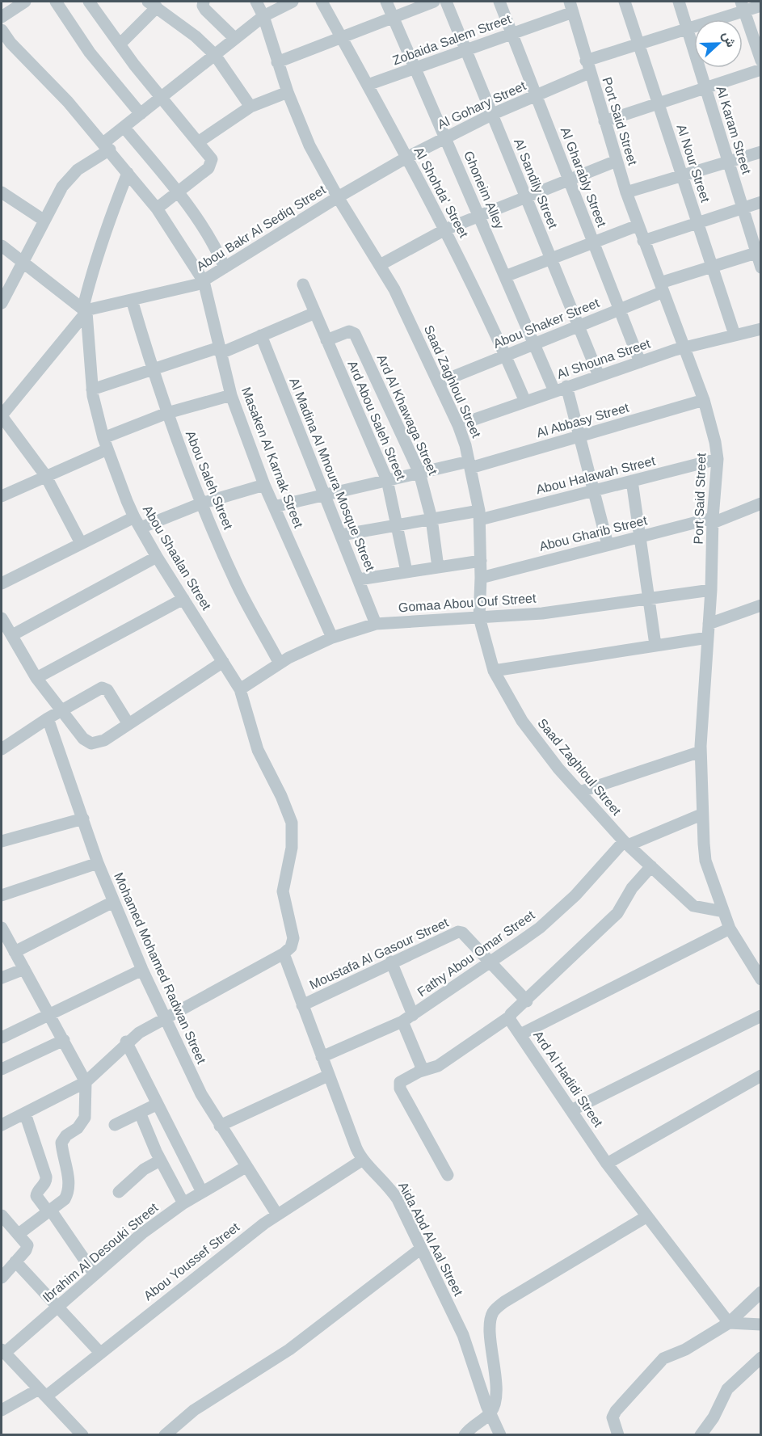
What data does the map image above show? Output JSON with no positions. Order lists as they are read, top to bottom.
{
  "streets": {
    "street": [
      "Zobaida Salem Street",
      "Al Gohary Street",
      "Port Said Street",
      "Al Karam Street",
      "Al Nour Street",
      "Al Gharably Street",
      "Al Sandily Street",
      "Ghoneim Alley",
      "Al Shohda' Street",
      "Abou Bakr Al Sediq Street",
      "Abou Shaker Street",
      "Al Shouna Street",
      "Saad Zaghloul Street",
      "Ard Al Khawaga Street",
      "Ard Abou Saleh Street",
      "Al Abbasy Street",
      "Masaken Al Karnak Street",
      "Al Madina Al Mnoura Mosque Street",
      "Abou Halawah Street",
      "Abou Saleh Street",
      "Abou Gharib Street",
      "Abou Shaalan Street",
      "Gomaa Abou Ouf Street",
      "Moustafa Al Gasour Street",
      "Fathy Abou Omar Street",
      "Mohamed Mohamed Radwan Street",
      "Ard Al Hadidi Street",
      "Aida Abd Al Aal Street",
      "Ibrahim Al Desouki Street",
      "Abou Youssef Street"
    ]
  },
  "crossings": [
    ["Zobaida Salem Street", "Port Said Street"],
    ["Zobaida Salem Street", "Al Gharably Street"],
    ["Zobaida Salem Street", "Al Sandily Street"],
    ["Zobaida Salem Street", "Ghoneim Alley"],
    ["Zobaida Salem Street", "Al Shohda' Street"],
    ["Al Gohary Street", "Port Said Street"],
    ["Al Gohary Street", "Al Karam Street"],
    ["Al Gohary Street", "Al Nour Street"],
    ["Al Gohary Street", "Al Gharably Street"],
    ["Al Gohary Street", "Al Sandily Street"],
    ["Al Gohary Street", "Ghoneim Alley"],
    ["Al Gohary Street", "Al Shohda' Street"],
    ["Al Gohary Street", "Abou Bakr Al Sediq Street"],
    ["Al Gohary Street", "Saad Zaghloul Street"],
    ["Port Said Street", "Abou Shaker Street"],
    ["Port Said Street", "Al Shouna Street"],
    ["Port Said Street", "Saad Zaghloul Street"],
    ["Port Said Street", "Al Abbasy Street"],
    ["Port Said Street", "Abou Halawah Street"],
    ["Port Said Street", "Abou Gharib Street"],
    ["Port Said Street", "Gomaa Abou Ouf Street"],
    ["Al Karam Street", "Abou Shaker Street"],
    ["Al Nour Street", "Abou Shaker Street"],
    ["Al Nour Street", "Al Shouna Street"],
    ["Al Gharably Street", "Abou Shaker Street"],
    ["Al Gharably Street", "Al Shouna Street"],
    ["Al Sandily Street", "Abou Shaker Street"],
    ["Al Sandily Street", "Al Shouna Street"],
    ["Ghoneim Alley", "Abou Shaker Street"],
    ["Ghoneim Alley", "Al Shouna Street"],
    ["Ghoneim Alley", "Al Abbasy Street"],
    ["Ghoneim Alley", "Abou Halawah Street"],
    ["Ghoneim Alley", "Abou Gharib Street"],
    ["Al Shohda' Street", "Abou Shaker Street"],
    ["Al Shohda' Street", "Al Shouna Street"],
    ["Abou Bakr Al Sediq Street", "Saad Zaghloul Street"],
    ["Abou Bakr Al Sediq Street", "Masaken Al Karnak Street"],
    ["Abou Bakr Al Sediq Street", "Abou Saleh Street"],
    ["Abou Bakr Al Sediq Street", "Abou Shaalan Street"],
    ["Abou Shaker Street", "Saad Zaghloul Street"],
    ["Al Shouna Street", "Saad Zaghloul Street"],
    ["Saad Zaghloul Street", "Al Abbasy Street"],
    ["Saad Zaghloul Street", "Abou Halawah Street"],
    ["Saad Zaghloul Street", "Abou Gharib Street"],
    ["Saad Zaghloul Street", "Gomaa Abou Ouf Street"],
    ["Saad Zaghloul Street", "Fathy Abou Omar Street"],
    ["Ard Al Khawaga Street", "Ard Abou Saleh Street"],
    ["Ard Al Khawaga Street", "Al Abbasy Street"],
    ["Ard Abou Saleh Street", "Al Abbasy Street"],
    ["Al Abbasy Street", "Masaken Al Karnak Street"],
    ["Al Abbasy Street", "Al Madina Al Mnoura Mosque Street"],
    ["Masaken Al Karnak Street", "Gomaa Abou Ouf Street"],
    ["Al Madina Al Mnoura Mosque Street", "Gomaa Abou Ouf Street"],
    ["Abou Saleh Street", "Gomaa Abou Ouf Street"],
    ["Abou Shaalan Street", "Gomaa Abou Ouf Street"],
    ["Abou Shaalan Street", "Aida Abd Al Aal Street"],
    ["Moustafa Al Gasour Street", "Fathy Abou Omar Street"],
    ["Moustafa Al Gasour Street", "Aida Abd Al Aal Street"],
    ["Fathy Abou Omar Street", "Aida Abd Al Aal Street"],
    ["Mohamed Mohamed Radwan Street", "Ibrahim Al Desouki Street"],
    ["Mohamed Mohamed Radwan Street", "Abou Youssef Street"],
    ["Aida Abd Al Aal Street", "Abou Youssef Street"]
  ],
  "north": "right"
}
